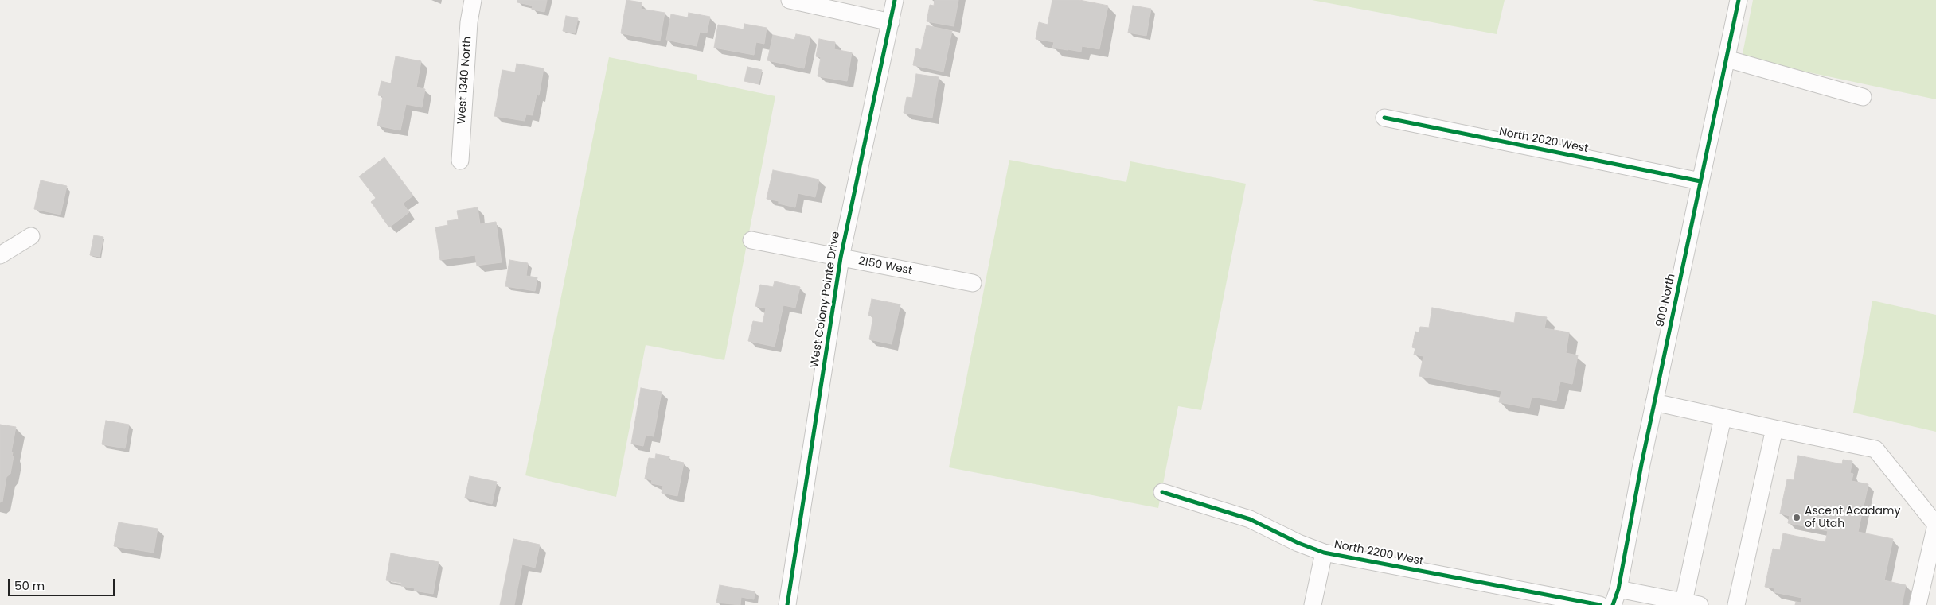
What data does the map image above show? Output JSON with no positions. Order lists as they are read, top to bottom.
{
  "streets": {
    "street": [
      "West 1340 North",
      "North 2020 West",
      "2150 West",
      "West Colony Pointe Drive",
      "900 North",
      "North 2200 West"
    ]
  },
  "crossings": [
    ["North 2020 West", "900 North"],
    ["2150 West", "West Colony Pointe Drive"]
  ],
  "places": ["Ascent Acadamy of Utah"],
  "scale_bar": "50 m"
}
